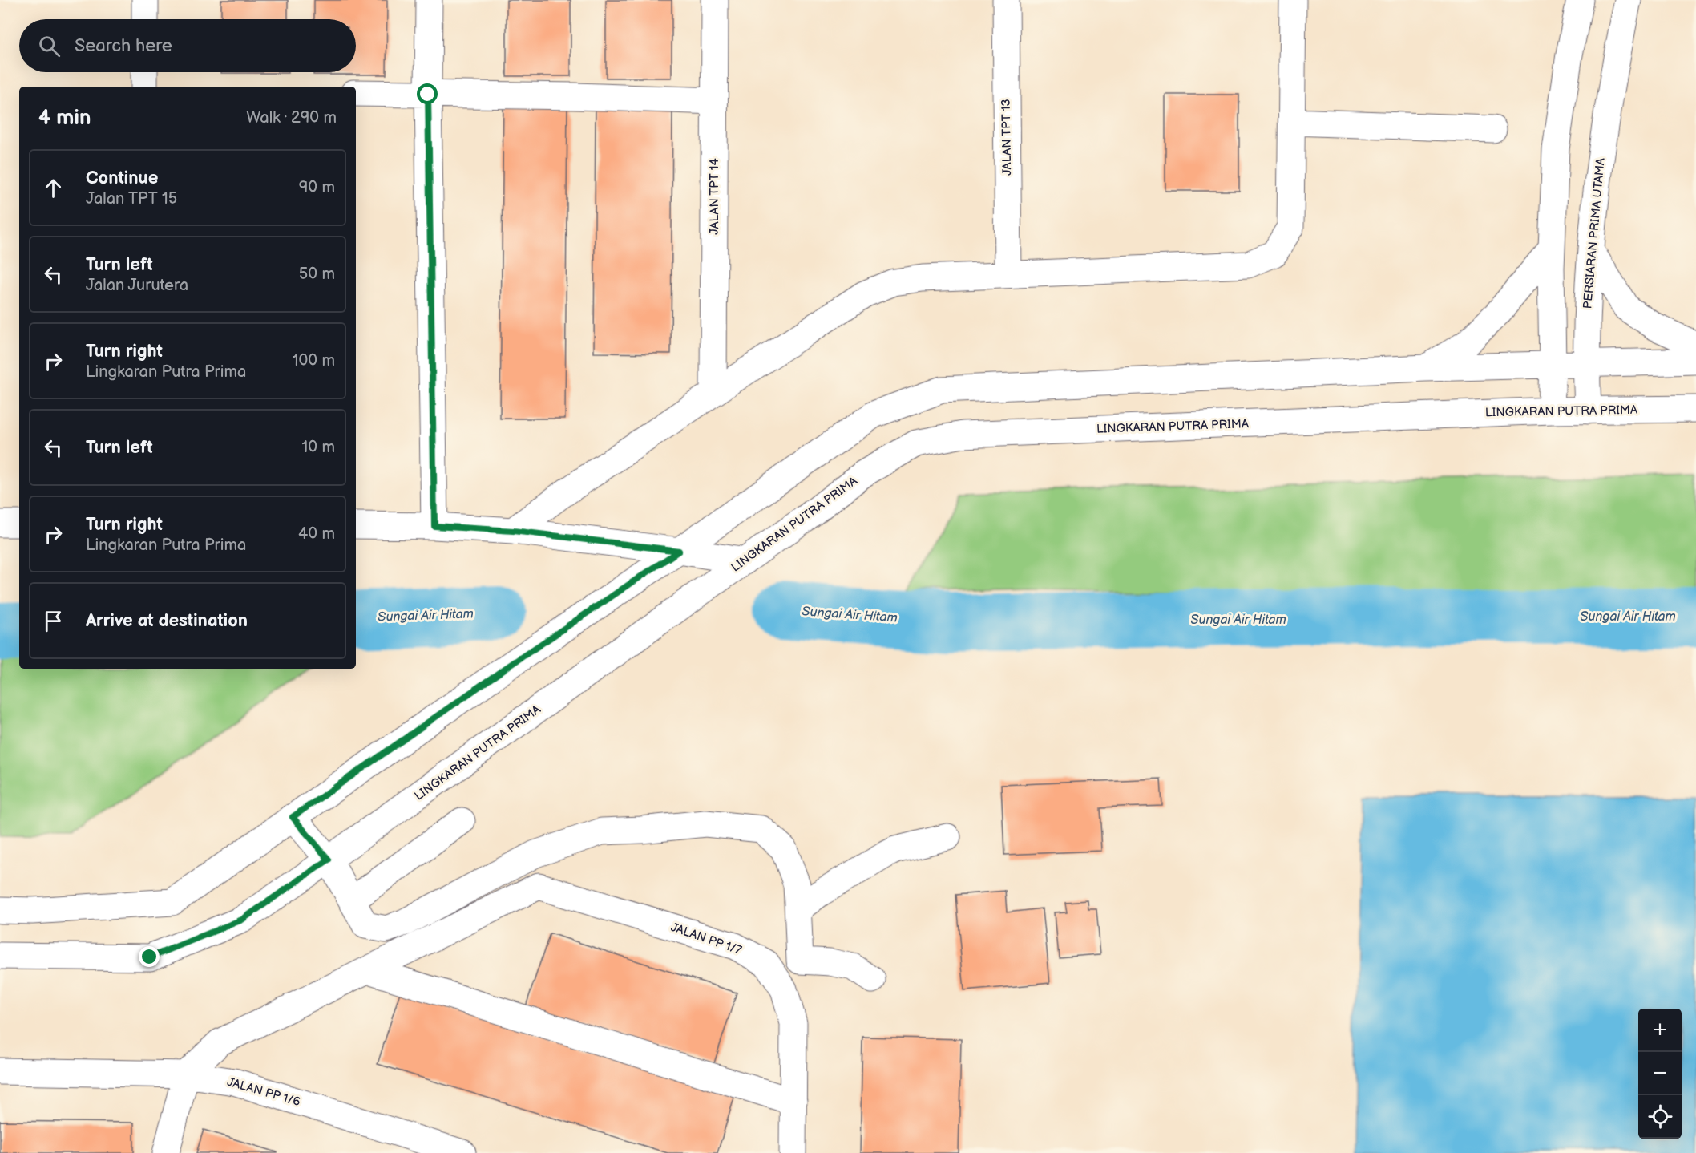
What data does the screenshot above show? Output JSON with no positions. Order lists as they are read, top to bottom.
{
  "streets": {
    "main road": [
      "JALAN TPT 13",
      "JALAN TPT 14",
      "PERSIARAN PRIMA UTAMA",
      "LINGKARAN PUTRA PRIMA",
      "JALAN PP 1/7",
      "JALAN PP 1/6"
    ]
  },
  "crossings": [
    ["PERSIARAN PRIMA UTAMA", "LINGKARAN PUTRA PRIMA"]
  ],
  "water": ["Sungai Air Hitam"],
  "page": {
    "search": "Search here",
    "heading": ["4 min", "Walk · 290 m"],
    "list": [
      ["Continue", "Jalan TPT 15", "90 m"],
      ["Turn left", "Jalan Jurutera", "50 m"],
      ["Turn right", "Lingkaran Putra Prima", "100 m"],
      ["Turn left", "10 m"],
      ["Turn right", "Lingkaran Putra Prima", "40 m"],
      "Arrive at destination"
    ],
    "map_buttons": ["+", "−"]
  }
}
